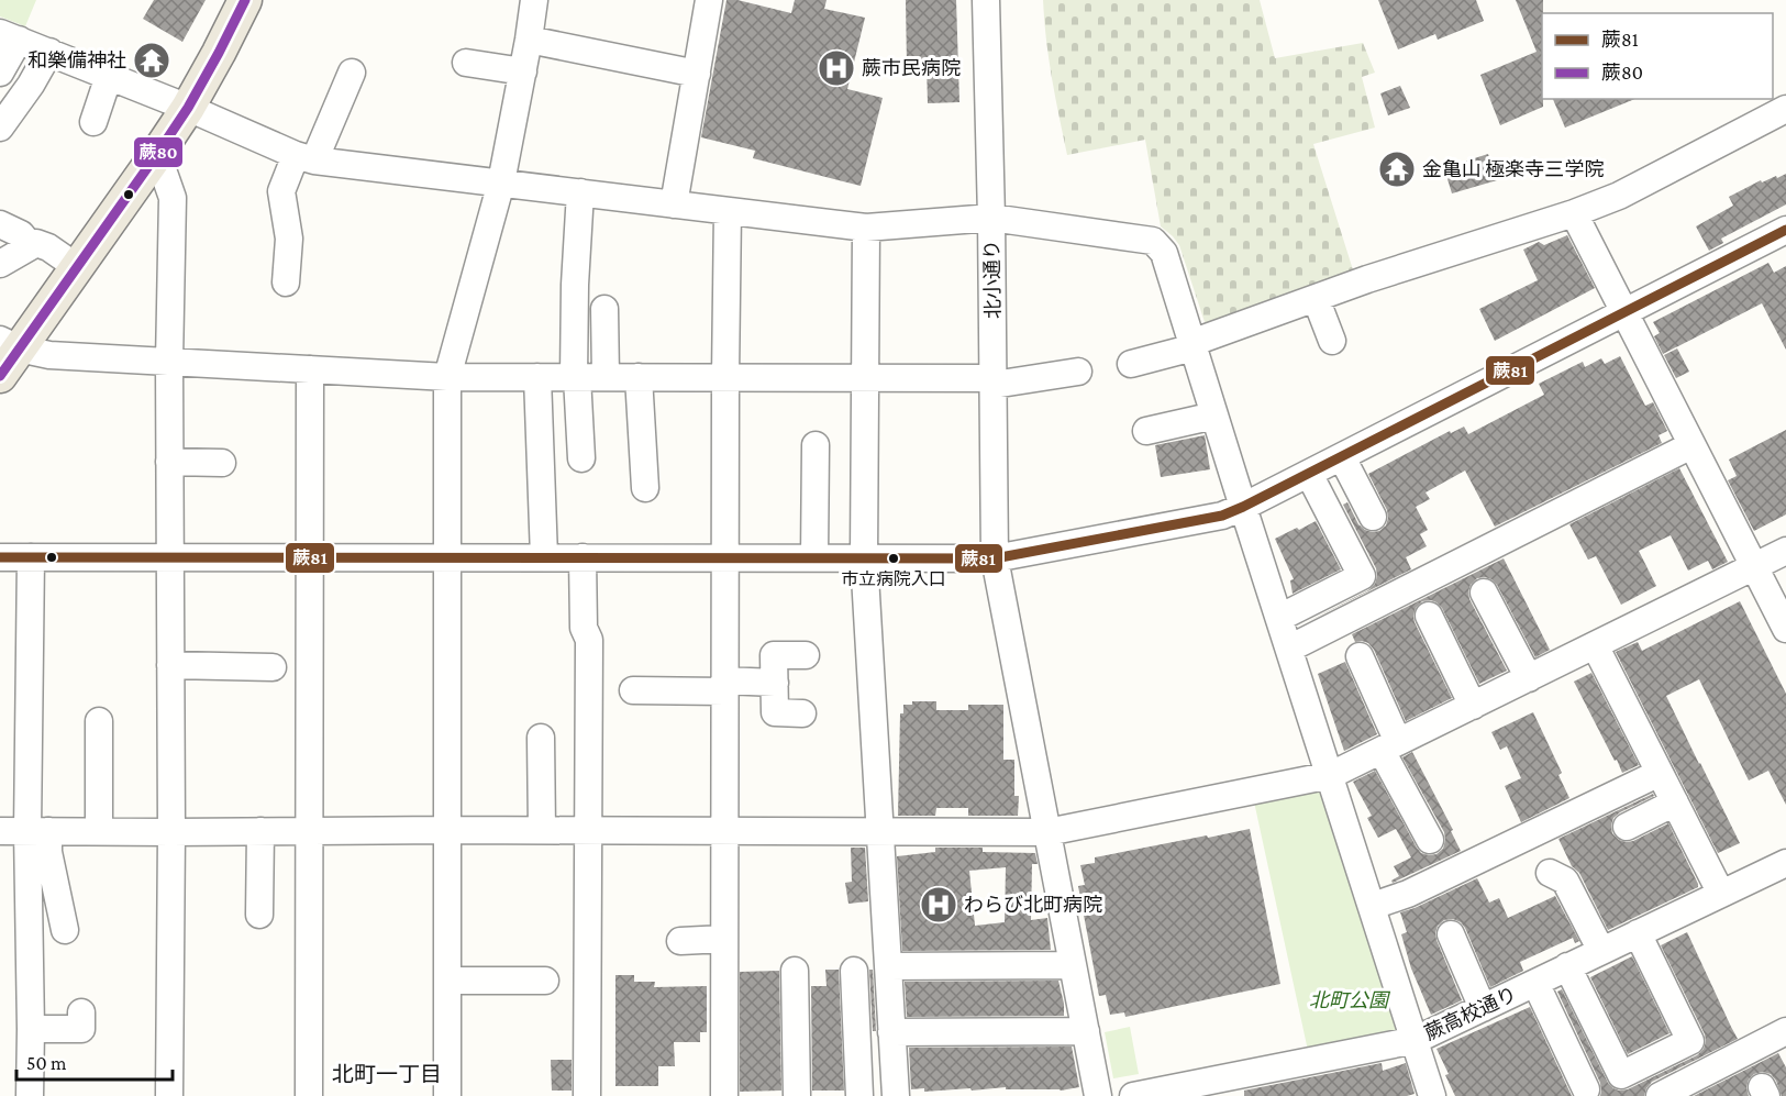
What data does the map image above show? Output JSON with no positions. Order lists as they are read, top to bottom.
{
  "streets": {
    "street": ["北小通り", "蕨高校通り"]
  },
  "districts": ["北町一丁目"],
  "parks": ["北町公園"],
  "places": {
    "temple": ["和樂備神社", "金亀山 極楽寺三学院"],
    "hospital": ["蕨市民病院", "わらび北町病院"],
    "other": ["市立病院入口"]
  },
  "lines": ["transit line 蕨80", "transit line 蕨81"],
  "legend": ["蕨81", "蕨80"],
  "scale_bar": "50 m"
}
